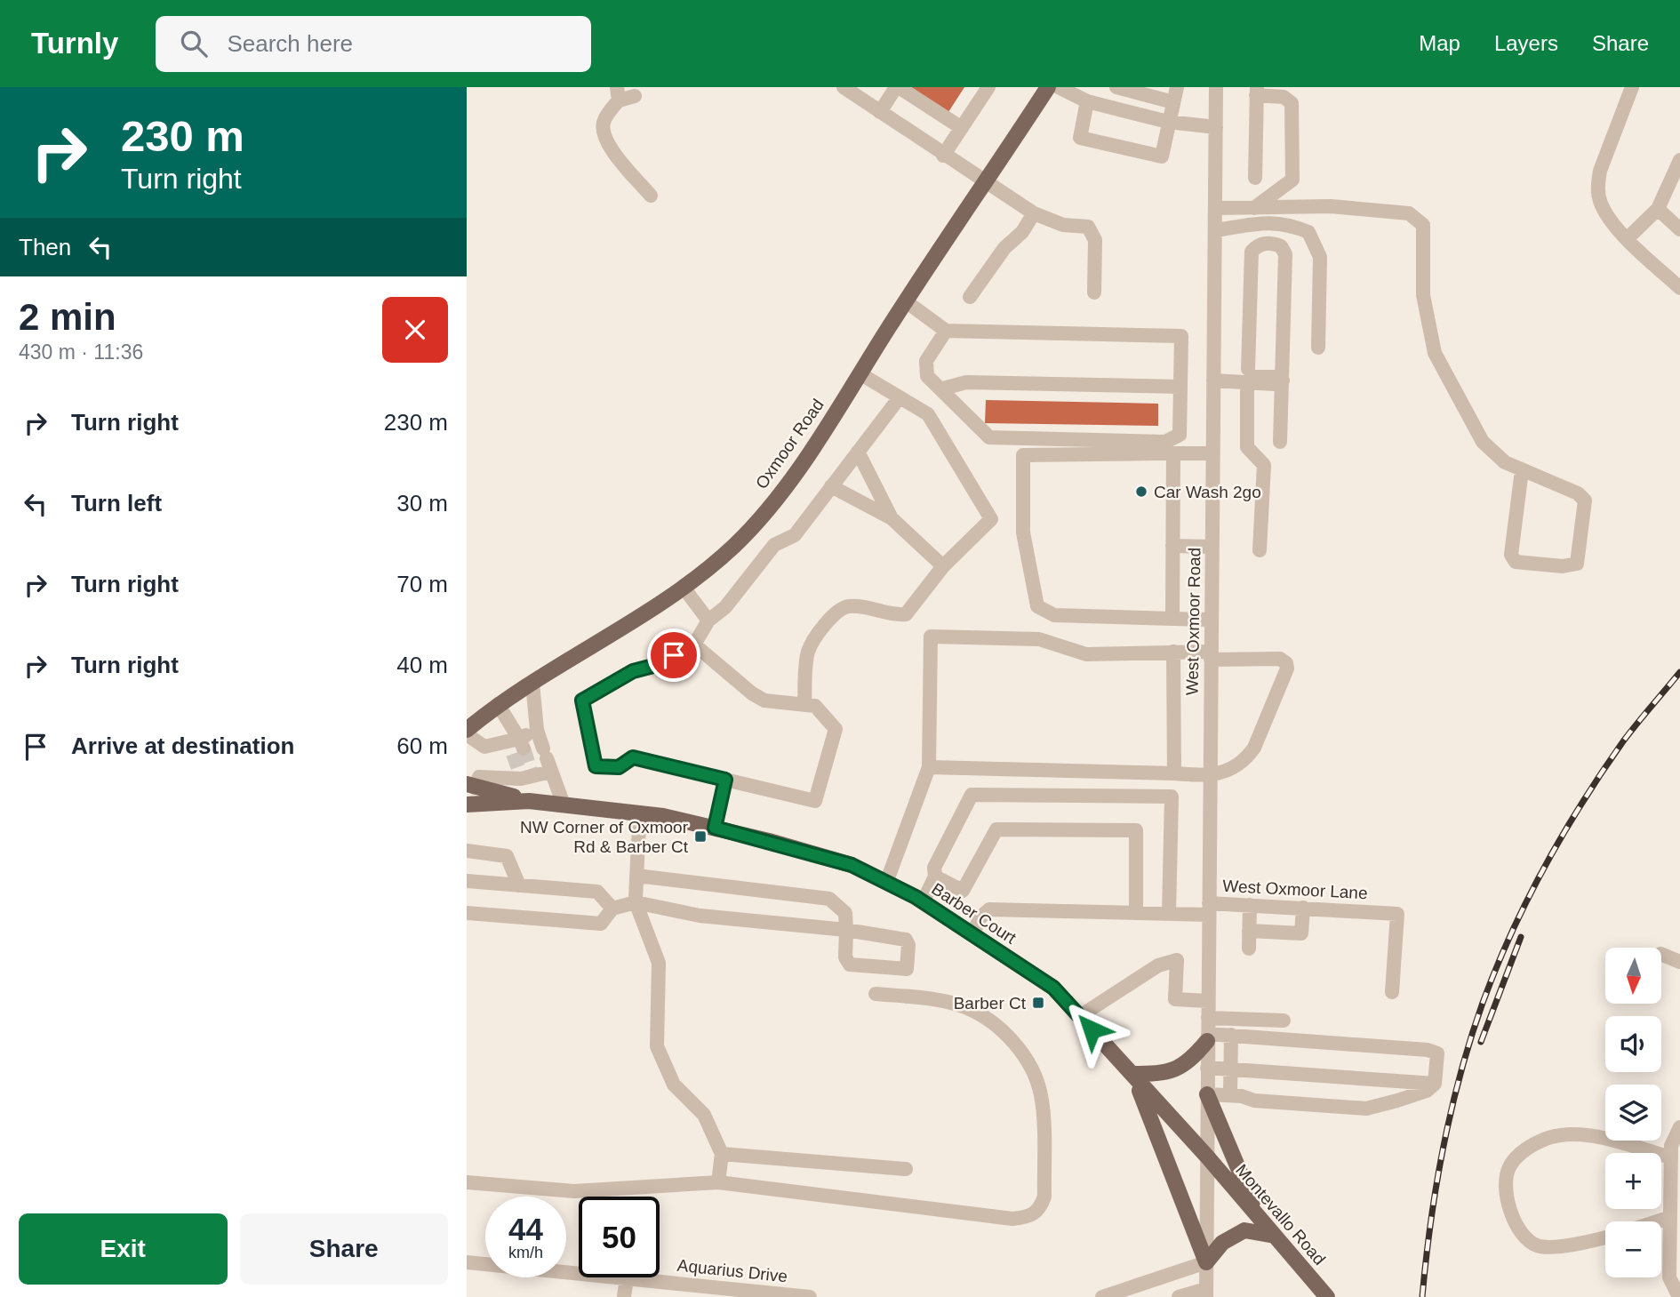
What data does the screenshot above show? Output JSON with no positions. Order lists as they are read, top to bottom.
{
  "streets": {
    "main road": ["Oxmoor Road", "Barber Court", "Montevallo Road"],
    "street": ["West Oxmoor Road", "West Oxmoor Lane", "Aquarius Drive"]
  },
  "crossings": [
    ["West Oxmoor Road", "West Oxmoor Lane"],
    ["West Oxmoor Road", "Barber Court"],
    ["West Oxmoor Road", "Montevallo Road"],
    ["West Oxmoor Lane", "Barber Court"],
    ["Barber Court", "Montevallo Road"]
  ],
  "places": {
    "other": ["Car Wash 2go"],
    "transit": ["NW Corner of Oxmoor Rd & Barber Ct", "Barber Ct"]
  },
  "north": "bottom",
  "page": {
    "header": "Turnly",
    "search": "Search here",
    "nav": ["Map", "Layers", "Share"],
    "turn": ["230 m", "Turn right"],
    "then": "Then",
    "heading": ["2 min", "430 m · 11:36"],
    "list": [
      {
        "name": "Turn right",
        "value": "230 m"
      },
      {
        "name": "Turn left",
        "value": "30 m"
      },
      {
        "name": "Turn right",
        "value": "70 m"
      },
      {
        "name": "Turn right",
        "value": "40 m"
      },
      {
        "name": "Arrive at destination",
        "value": "60 m"
      }
    ],
    "map_buttons": ["+", "−"],
    "speed": "44 km/h",
    "limit": "50",
    "buttons": ["Exit", "Share"]
  }
}
